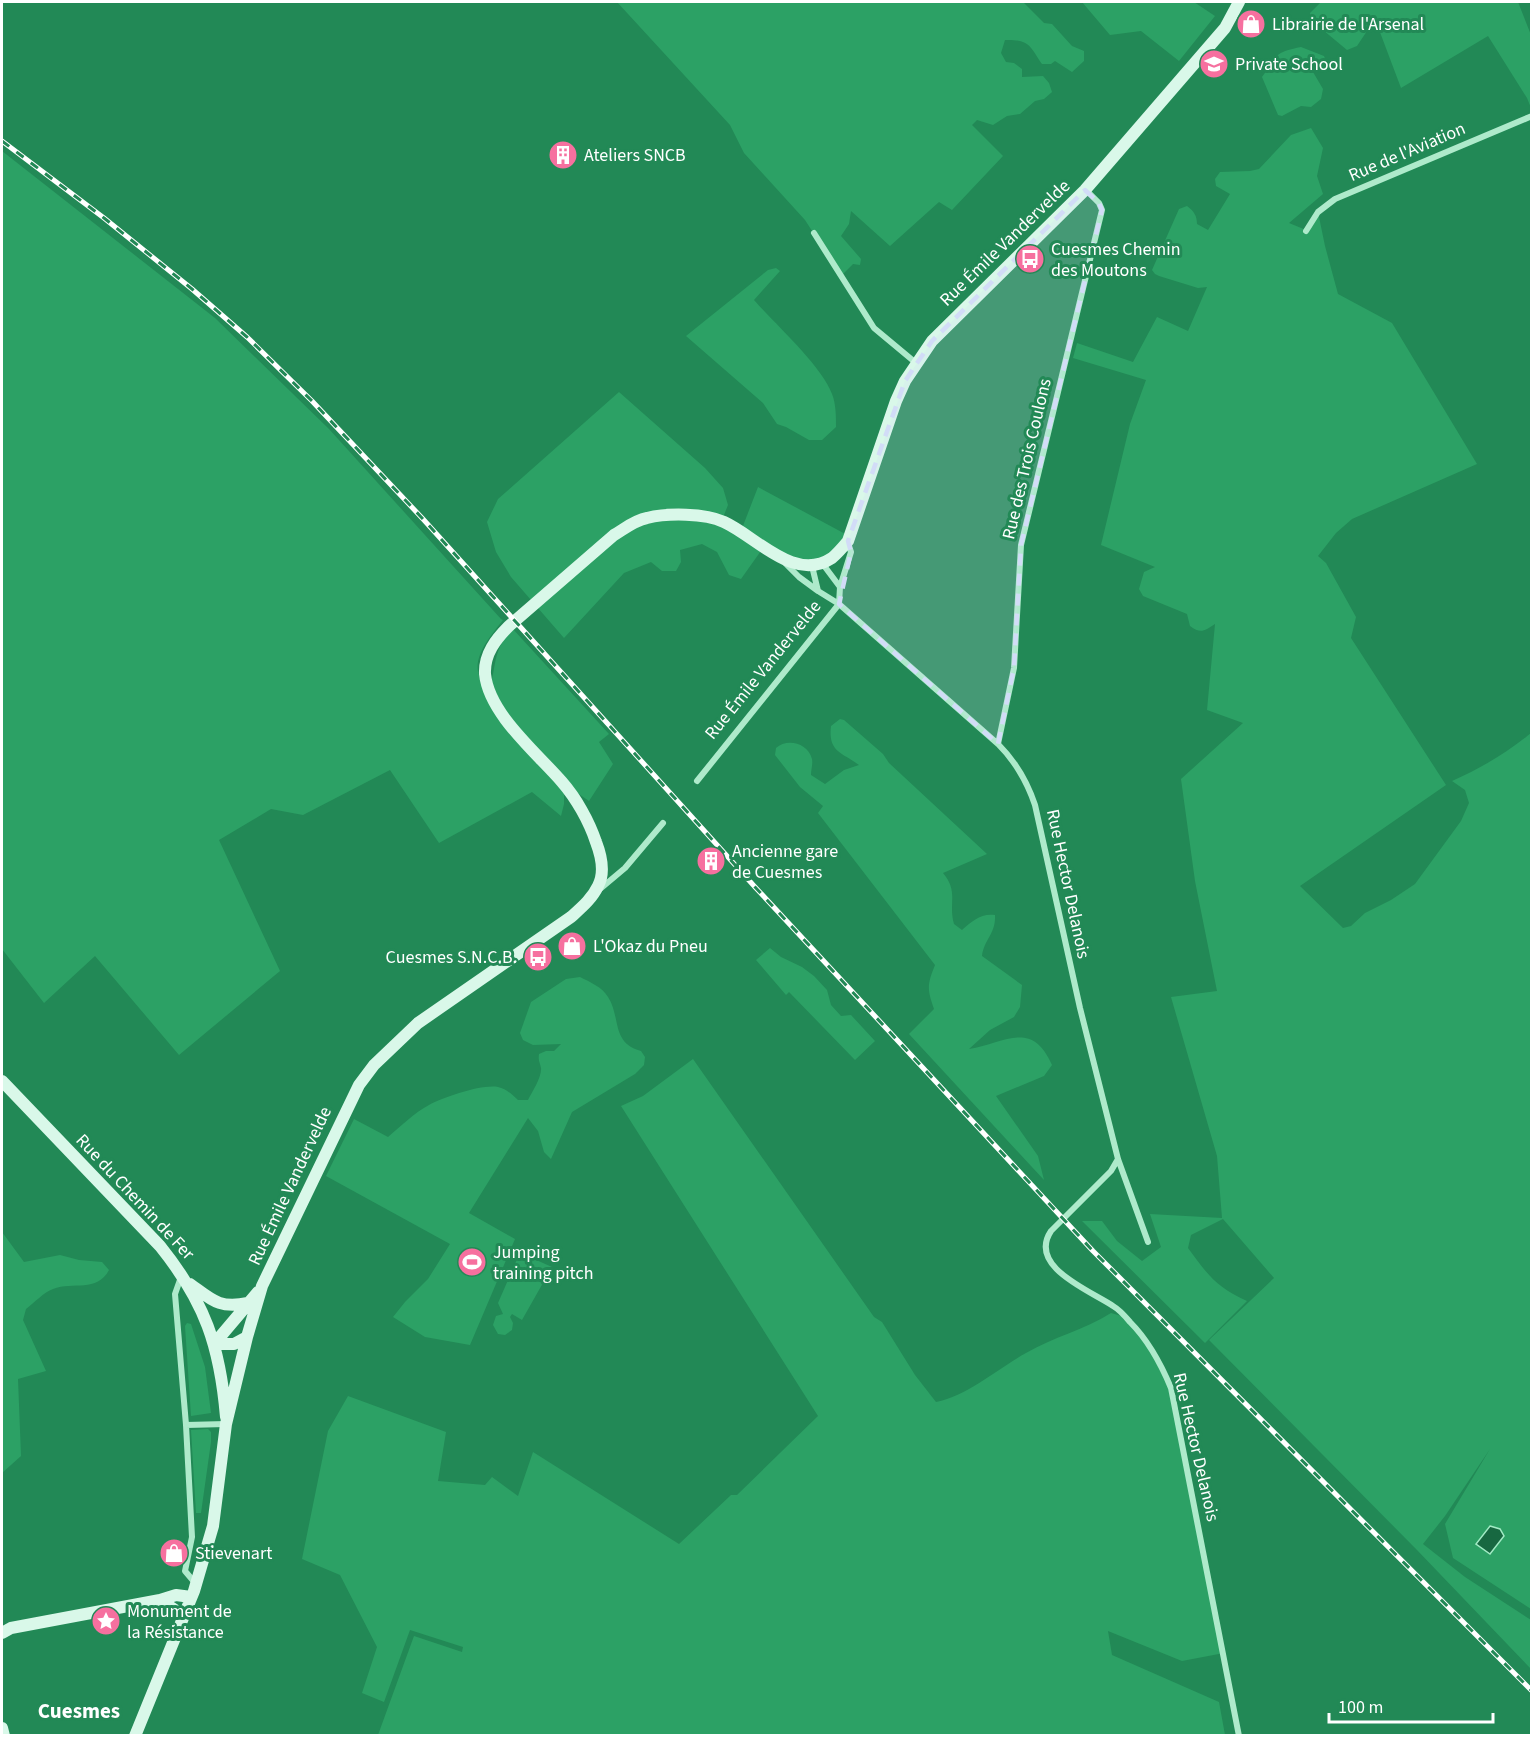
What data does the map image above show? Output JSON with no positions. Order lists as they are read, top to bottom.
{
  "streets": {
    "main road": ["Rue Émile Vandervelde", "Rue du Chemin de Fer"],
    "street": ["Rue de l'Aviation", "Rue des Trois Coulons", "Rue Hector Delanois"]
  },
  "crossings": [
    ["Rue Émile Vandervelde", "Rue des Trois Coulons"],
    ["Rue Émile Vandervelde", "Rue Hector Delanois"],
    ["Rue Émile Vandervelde", "Rue du Chemin de Fer"],
    ["Rue des Trois Coulons", "Rue Hector Delanois"]
  ],
  "districts": ["Cuesmes"],
  "places": {
    "shop": ["Librairie de l'Arsenal", "L'Okaz du Pneu", "Stievenart"],
    "school or university": ["Private School"],
    "building": ["Ateliers SNCB", "Ancienne gare de Cuesmes"],
    "bus stop": ["Cuesmes Chemin des Moutons", "Cuesmes S.N.C.B."],
    "sports": ["Jumping training pitch"],
    "place": ["Monument de la Résistance"]
  },
  "scale_bar": "100 m"
}
